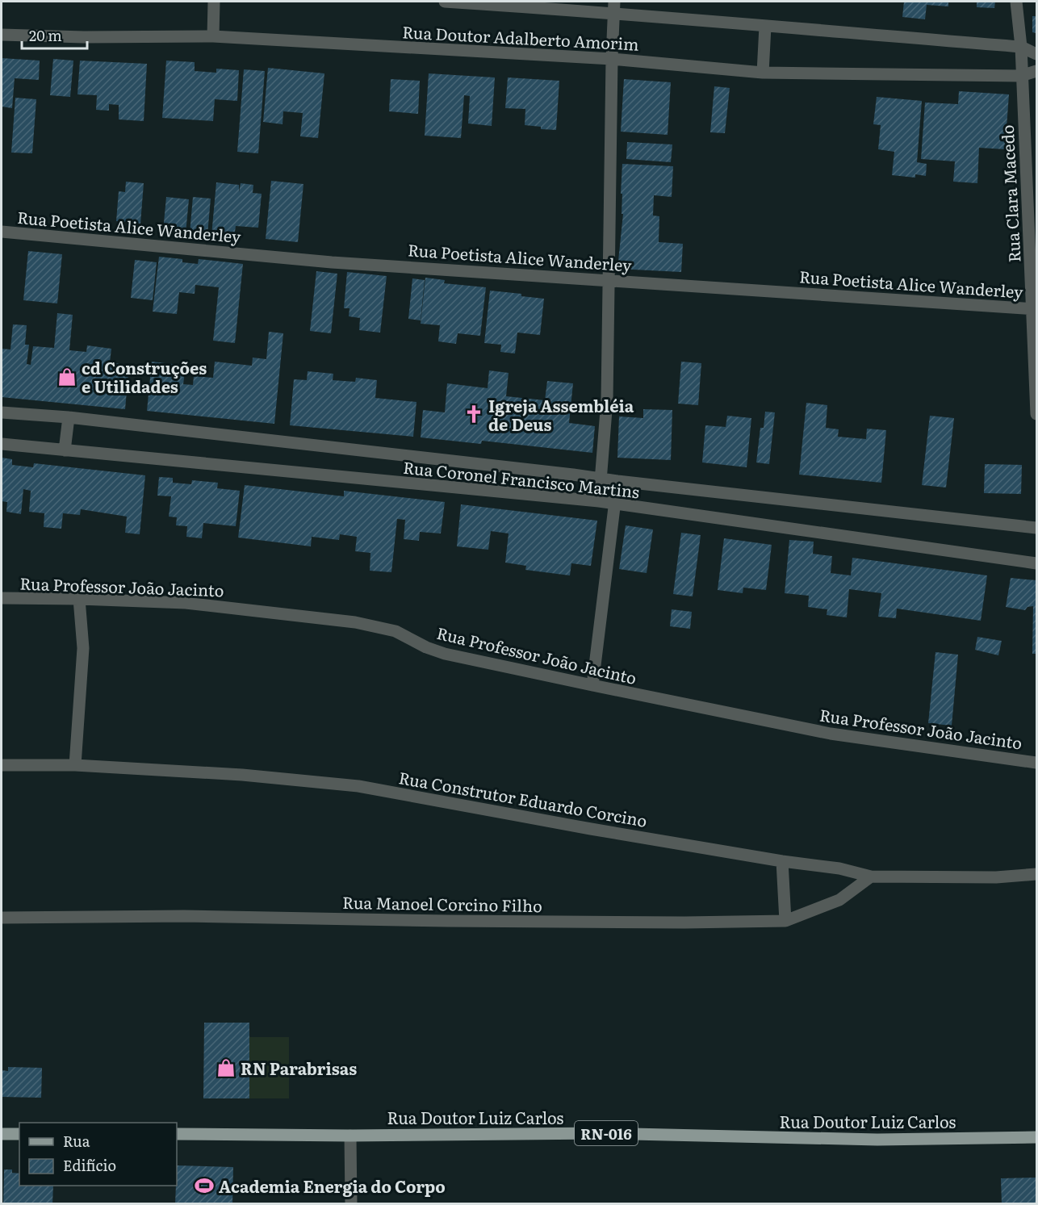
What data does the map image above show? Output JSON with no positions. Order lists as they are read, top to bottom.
{
  "streets": {
    "main road": ["Rua Doutor Luiz Carlos", "RN-016"],
    "street": [
      "Rua Doutor Adalberto Amorim",
      "Rua Clara Macedo",
      "Rua Poetista Alice Wanderley",
      "Rua Coronel Francisco Martins",
      "Rua Professor João Jacinto",
      "Rua Construtor Eduardo Corcino",
      "Rua Manoel Corcino Filho"
    ]
  },
  "crossings": [
    ["Rua Doutor Adalberto Amorim", "Rua Clara Macedo"],
    ["Rua Clara Macedo", "Rua Poetista Alice Wanderley"],
    ["Rua Construtor Eduardo Corcino", "Rua Manoel Corcino Filho"]
  ],
  "places": {
    "shop": ["cd Construções e Utilidades", "RN Parabrisas"],
    "church": ["Igreja Assembléia de Deus"],
    "sports": ["Academia Energia do Corpo"]
  },
  "legend": ["Rua", "Edifício"],
  "scale_bar": "20 m"
}
